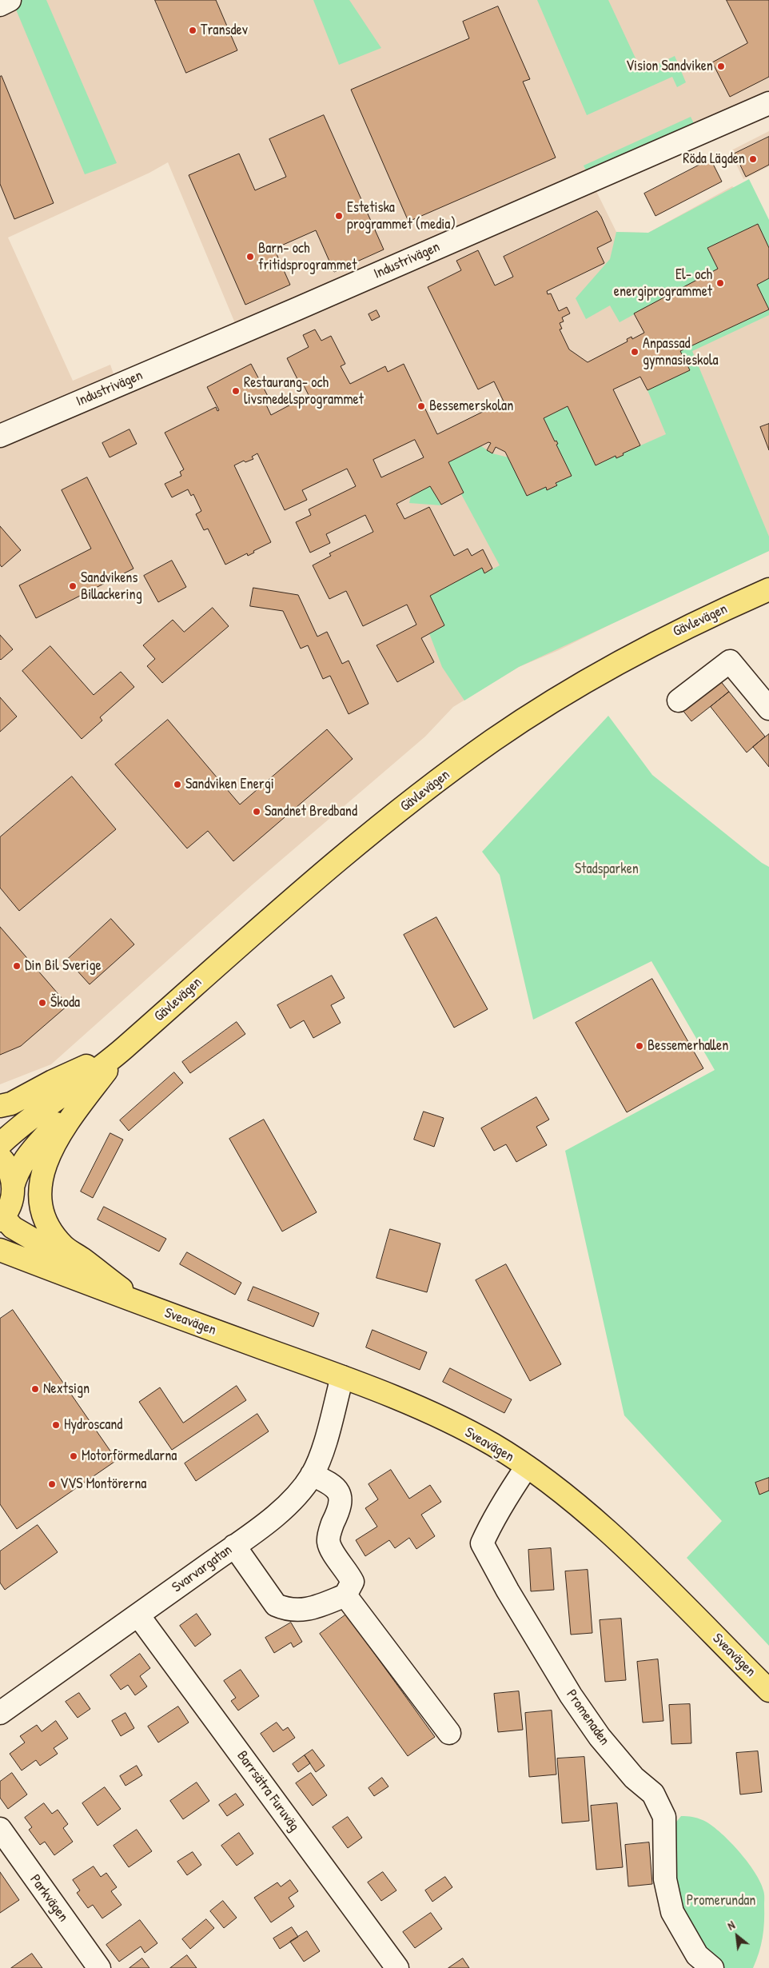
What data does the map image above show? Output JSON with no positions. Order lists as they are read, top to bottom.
{
  "streets": {
    "main road": ["Gävlevägen", "Sveavägen"],
    "street": [
      "Industrivägen",
      "Svarvargatan",
      "Promenaden",
      "Barrsätra Furuväg",
      "Parkvägen"
    ]
  },
  "crossings": [
    ["Gävlevägen", "Sveavägen"],
    ["Sveavägen", "Svarvargatan"],
    ["Sveavägen", "Promenaden"],
    ["Svarvargatan", "Barrsätra Furuväg"]
  ],
  "parks": ["Stadsparken", "Promerundan"],
  "places": [
    "Transdev",
    "Vision Sandviken",
    "Röda Lägden",
    "Estetiska programmet (media)",
    "Barn- och fritidsprogrammet",
    "El- och energiprogrammet",
    "Anpassad gymnasieskola",
    "Restaurang- och livsmedelsprogrammet",
    "Bessemerskolan",
    "Sandvikens Billackering",
    "Sandviken Energi",
    "Sandnet Bredband",
    "Din Bil Sverige",
    "Škoda",
    "Bessemerhallen",
    "Nextsign",
    "Hydroscand",
    "Motorförmedlarna",
    "VVS Montörerna"
  ],
  "north": "top left"
}
